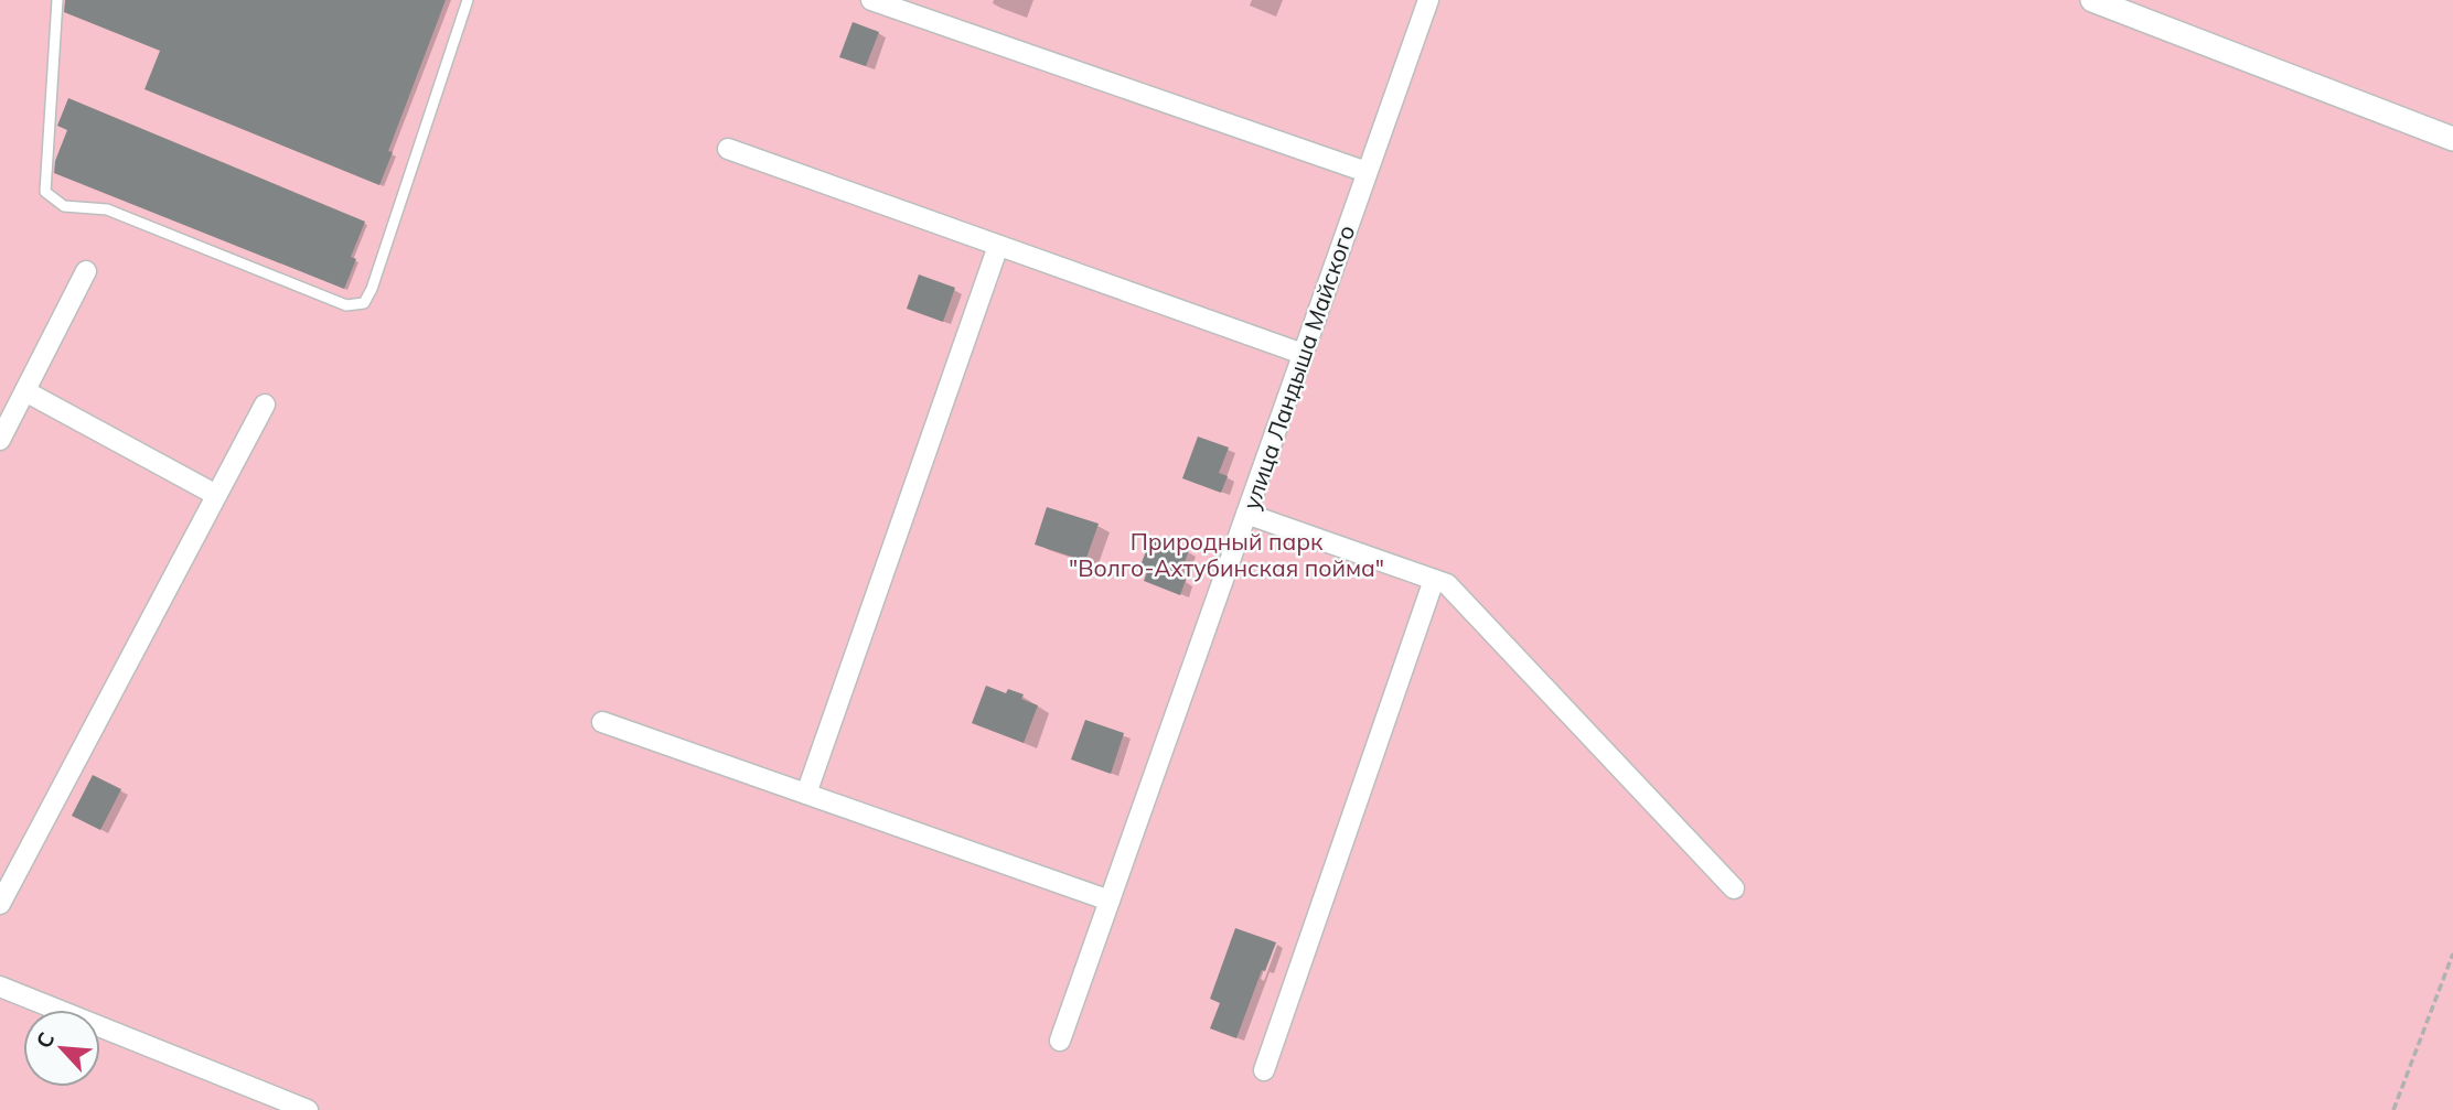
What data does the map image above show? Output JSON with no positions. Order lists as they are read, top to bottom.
{
  "streets": {
    "street": ["улица Ландыша Майского"]
  },
  "parks": ["Природный парк \"Волго-Ахтубинская пойма\""],
  "north": "top left"
}
